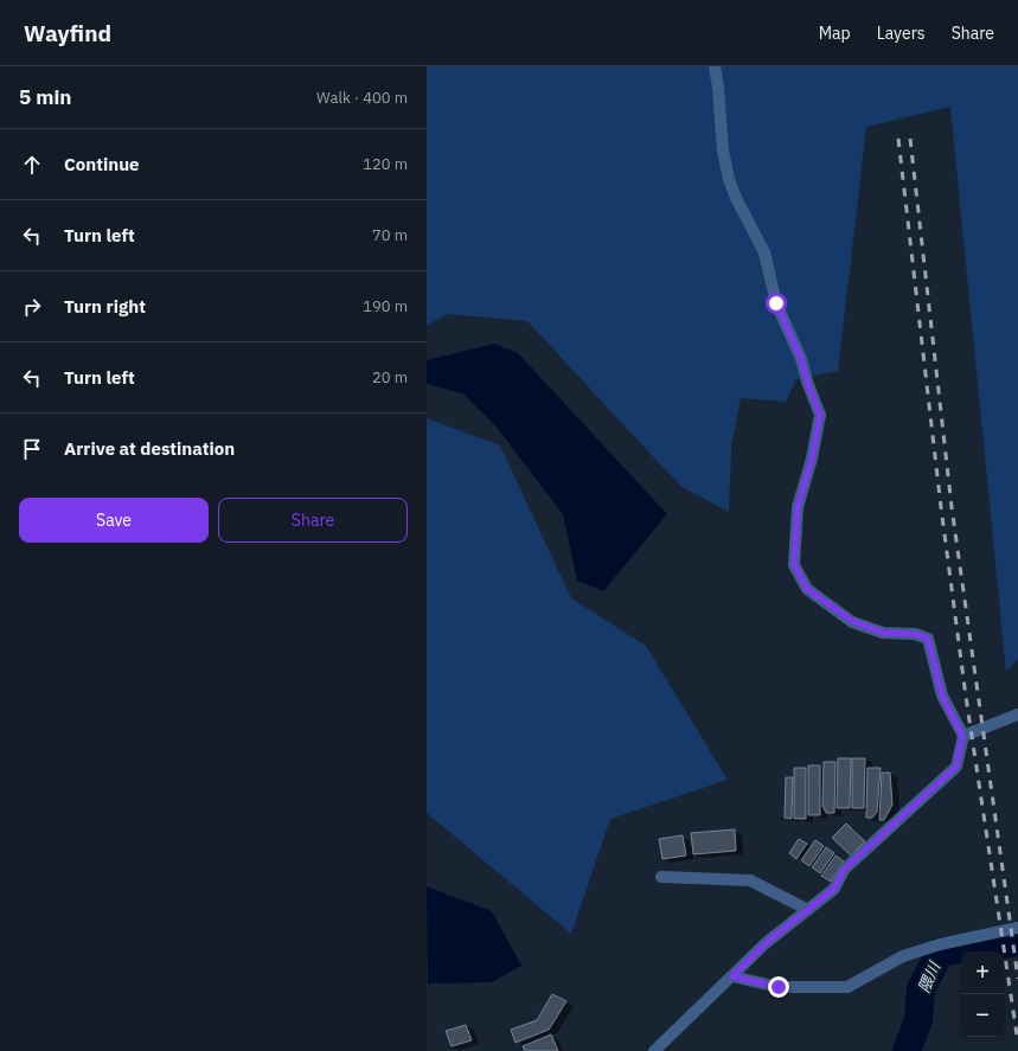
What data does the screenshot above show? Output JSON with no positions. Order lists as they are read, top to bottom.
{
  "water": ["隈川"],
  "page": {
    "header": "Wayfind",
    "nav": ["Map", "Layers", "Share"],
    "heading": ["5 min", "Walk · 400 m"],
    "list": [
      ["Continue", "120 m"],
      ["Turn left", "70 m"],
      ["Turn right", "190 m"],
      ["Turn left", "20 m"],
      "Arrive at destination"
    ],
    "buttons": ["Save", "Share"],
    "map_buttons": ["+", "−"]
  }
}
